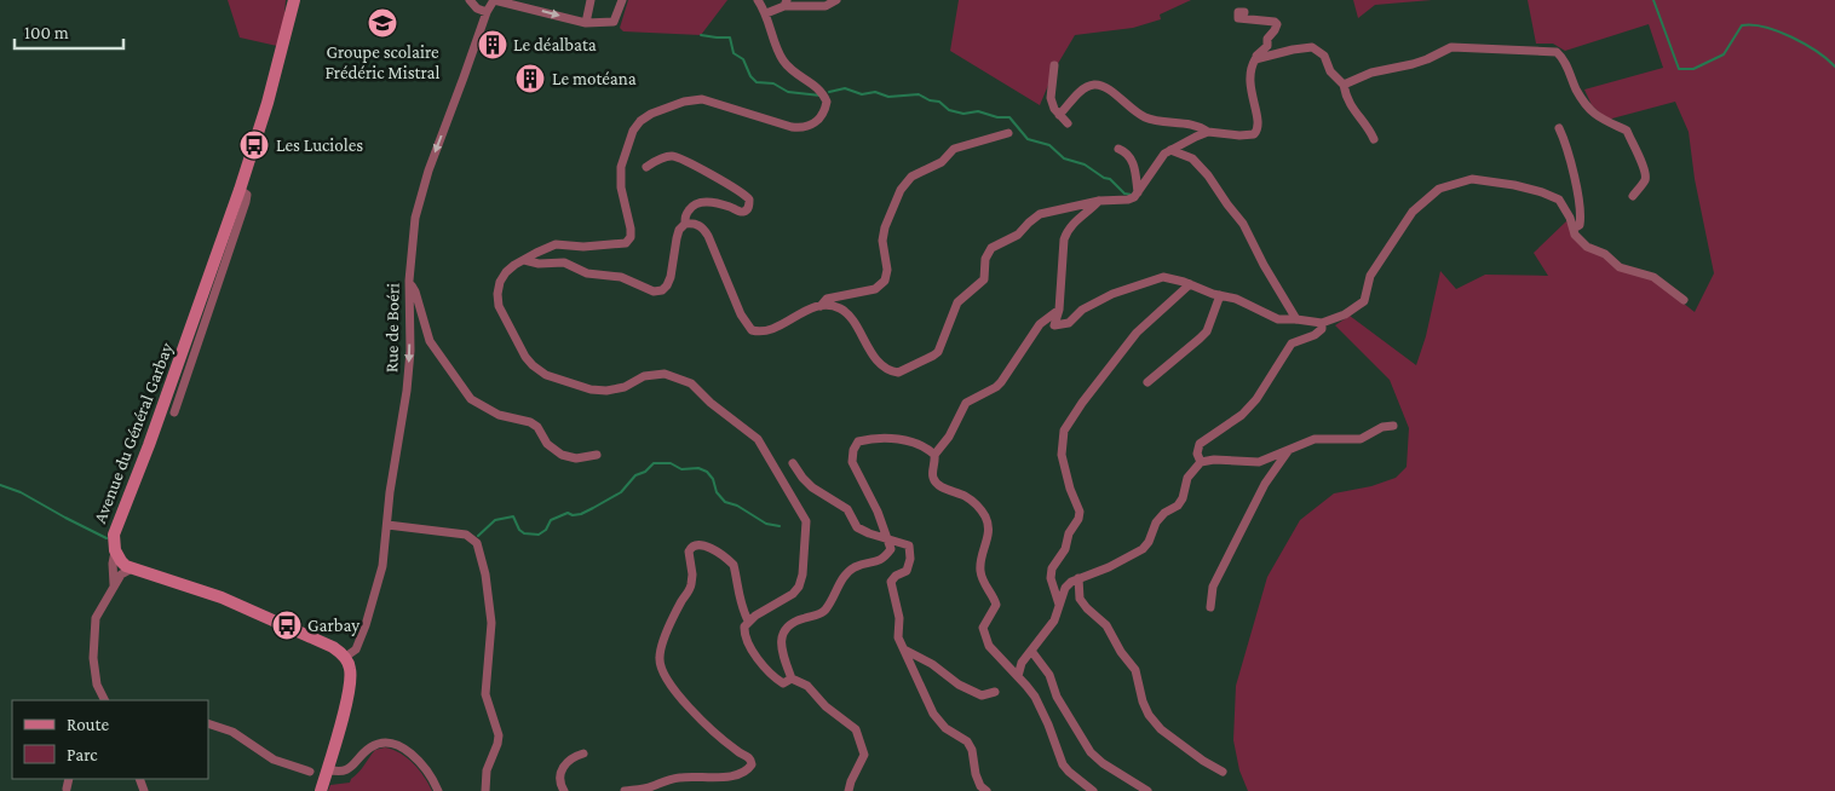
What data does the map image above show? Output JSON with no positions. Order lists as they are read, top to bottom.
{
  "streets": {
    "main road": ["Avenue du Général Garbay"],
    "street": ["Rue de Boéri"]
  },
  "crossings": [
    ["Rue de Boéri", "Avenue du Général Garbay"]
  ],
  "one_way": ["Rue de Boéri"],
  "places": {
    "school or university": ["Groupe scolaire Frédéric Mistral"],
    "building": ["Le déalbata", "Le motéana"],
    "bus stop": ["Les Lucioles", "Garbay"]
  },
  "legend": ["Route", "Parc"],
  "scale_bar": "100 m"
}
